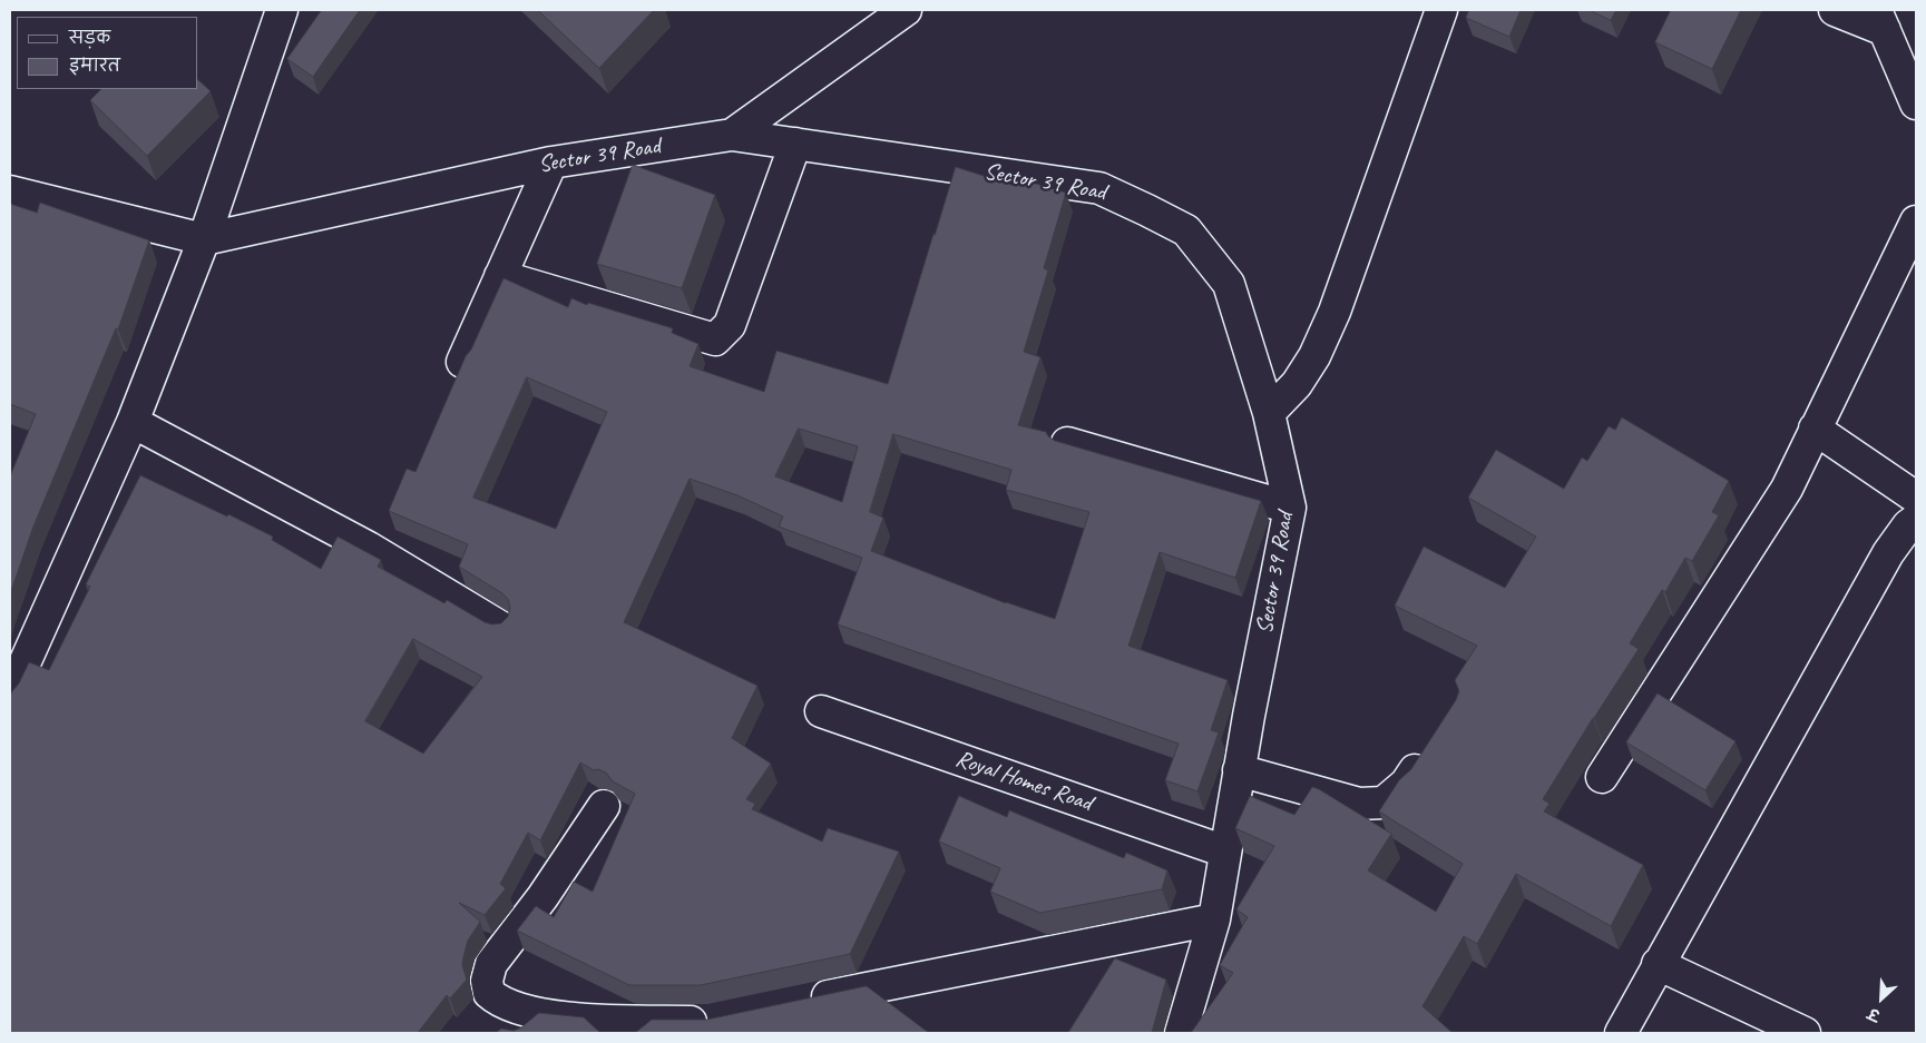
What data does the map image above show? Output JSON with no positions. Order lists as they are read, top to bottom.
{
  "streets": {
    "street": ["Sector 39 Road", "Royal Homes Road"]
  },
  "crossings": [
    ["Sector 39 Road", "Royal Homes Road"]
  ],
  "legend": ["सड़क", "इमारत"],
  "north": "bottom left"
}
